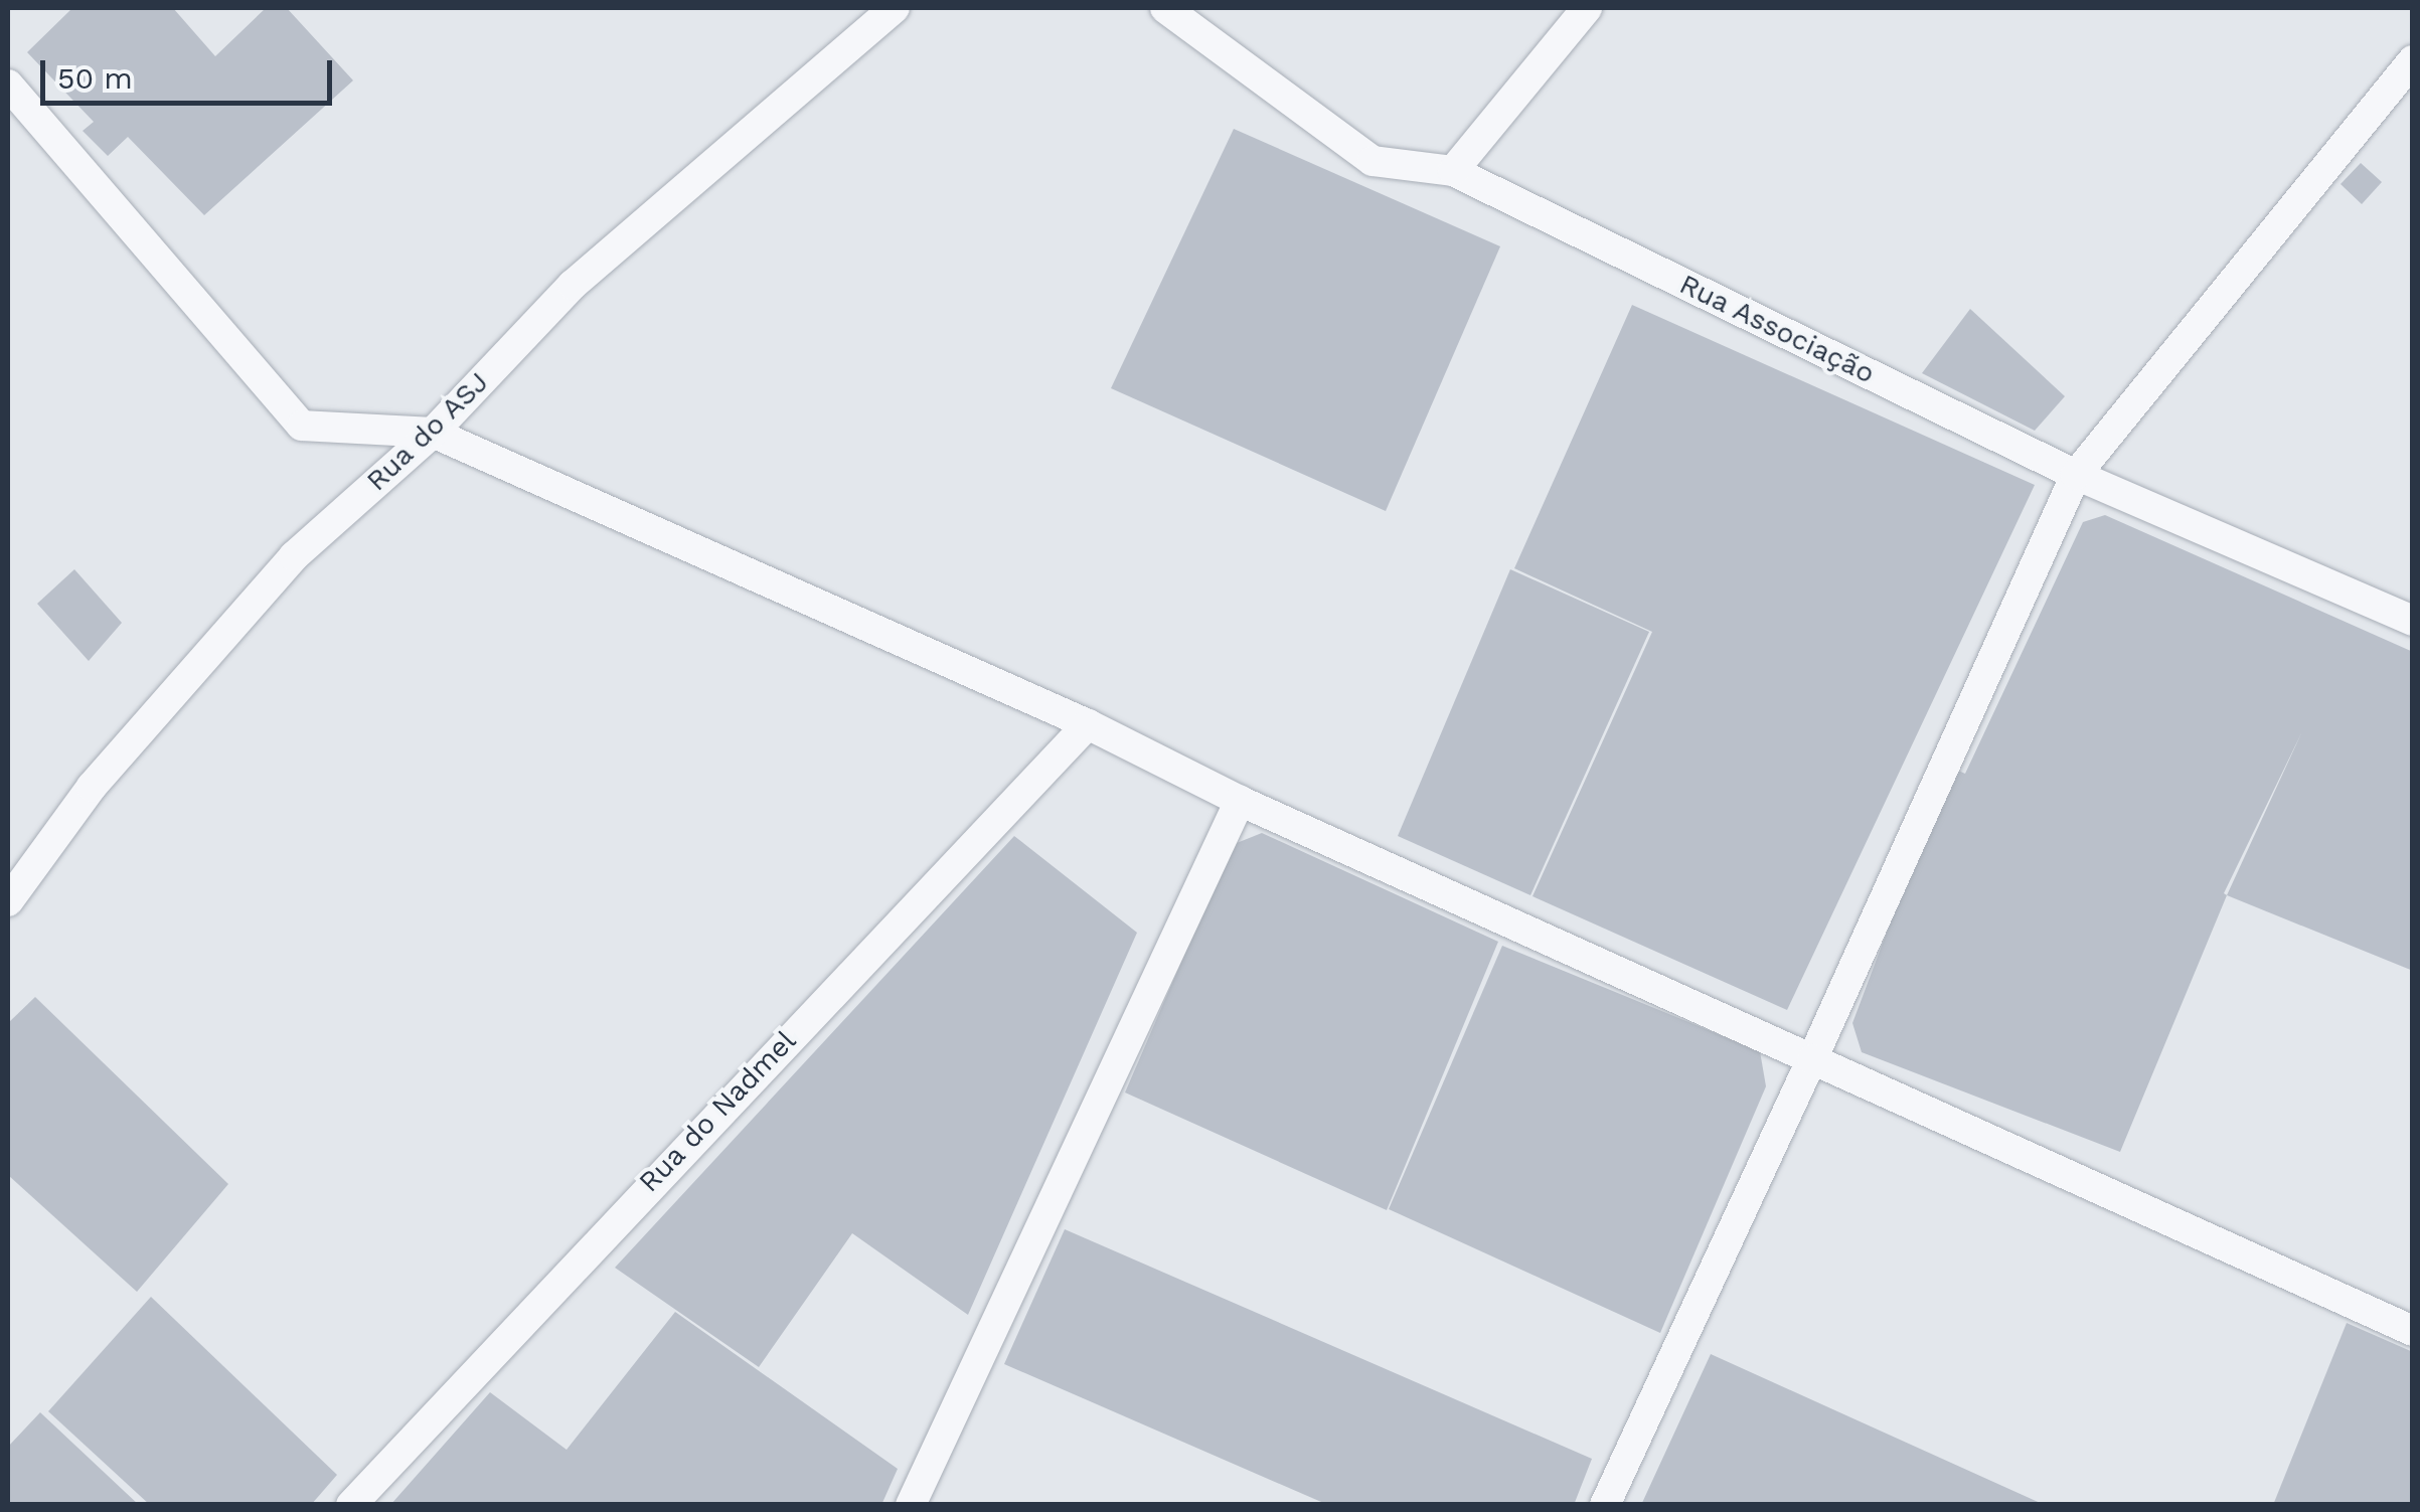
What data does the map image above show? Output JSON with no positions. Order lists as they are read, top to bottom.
{
  "streets": {
    "street": ["Rua Associação", "Rua do ASJ", "Rua do Nadmel"]
  },
  "scale_bar": "50 m"
}
